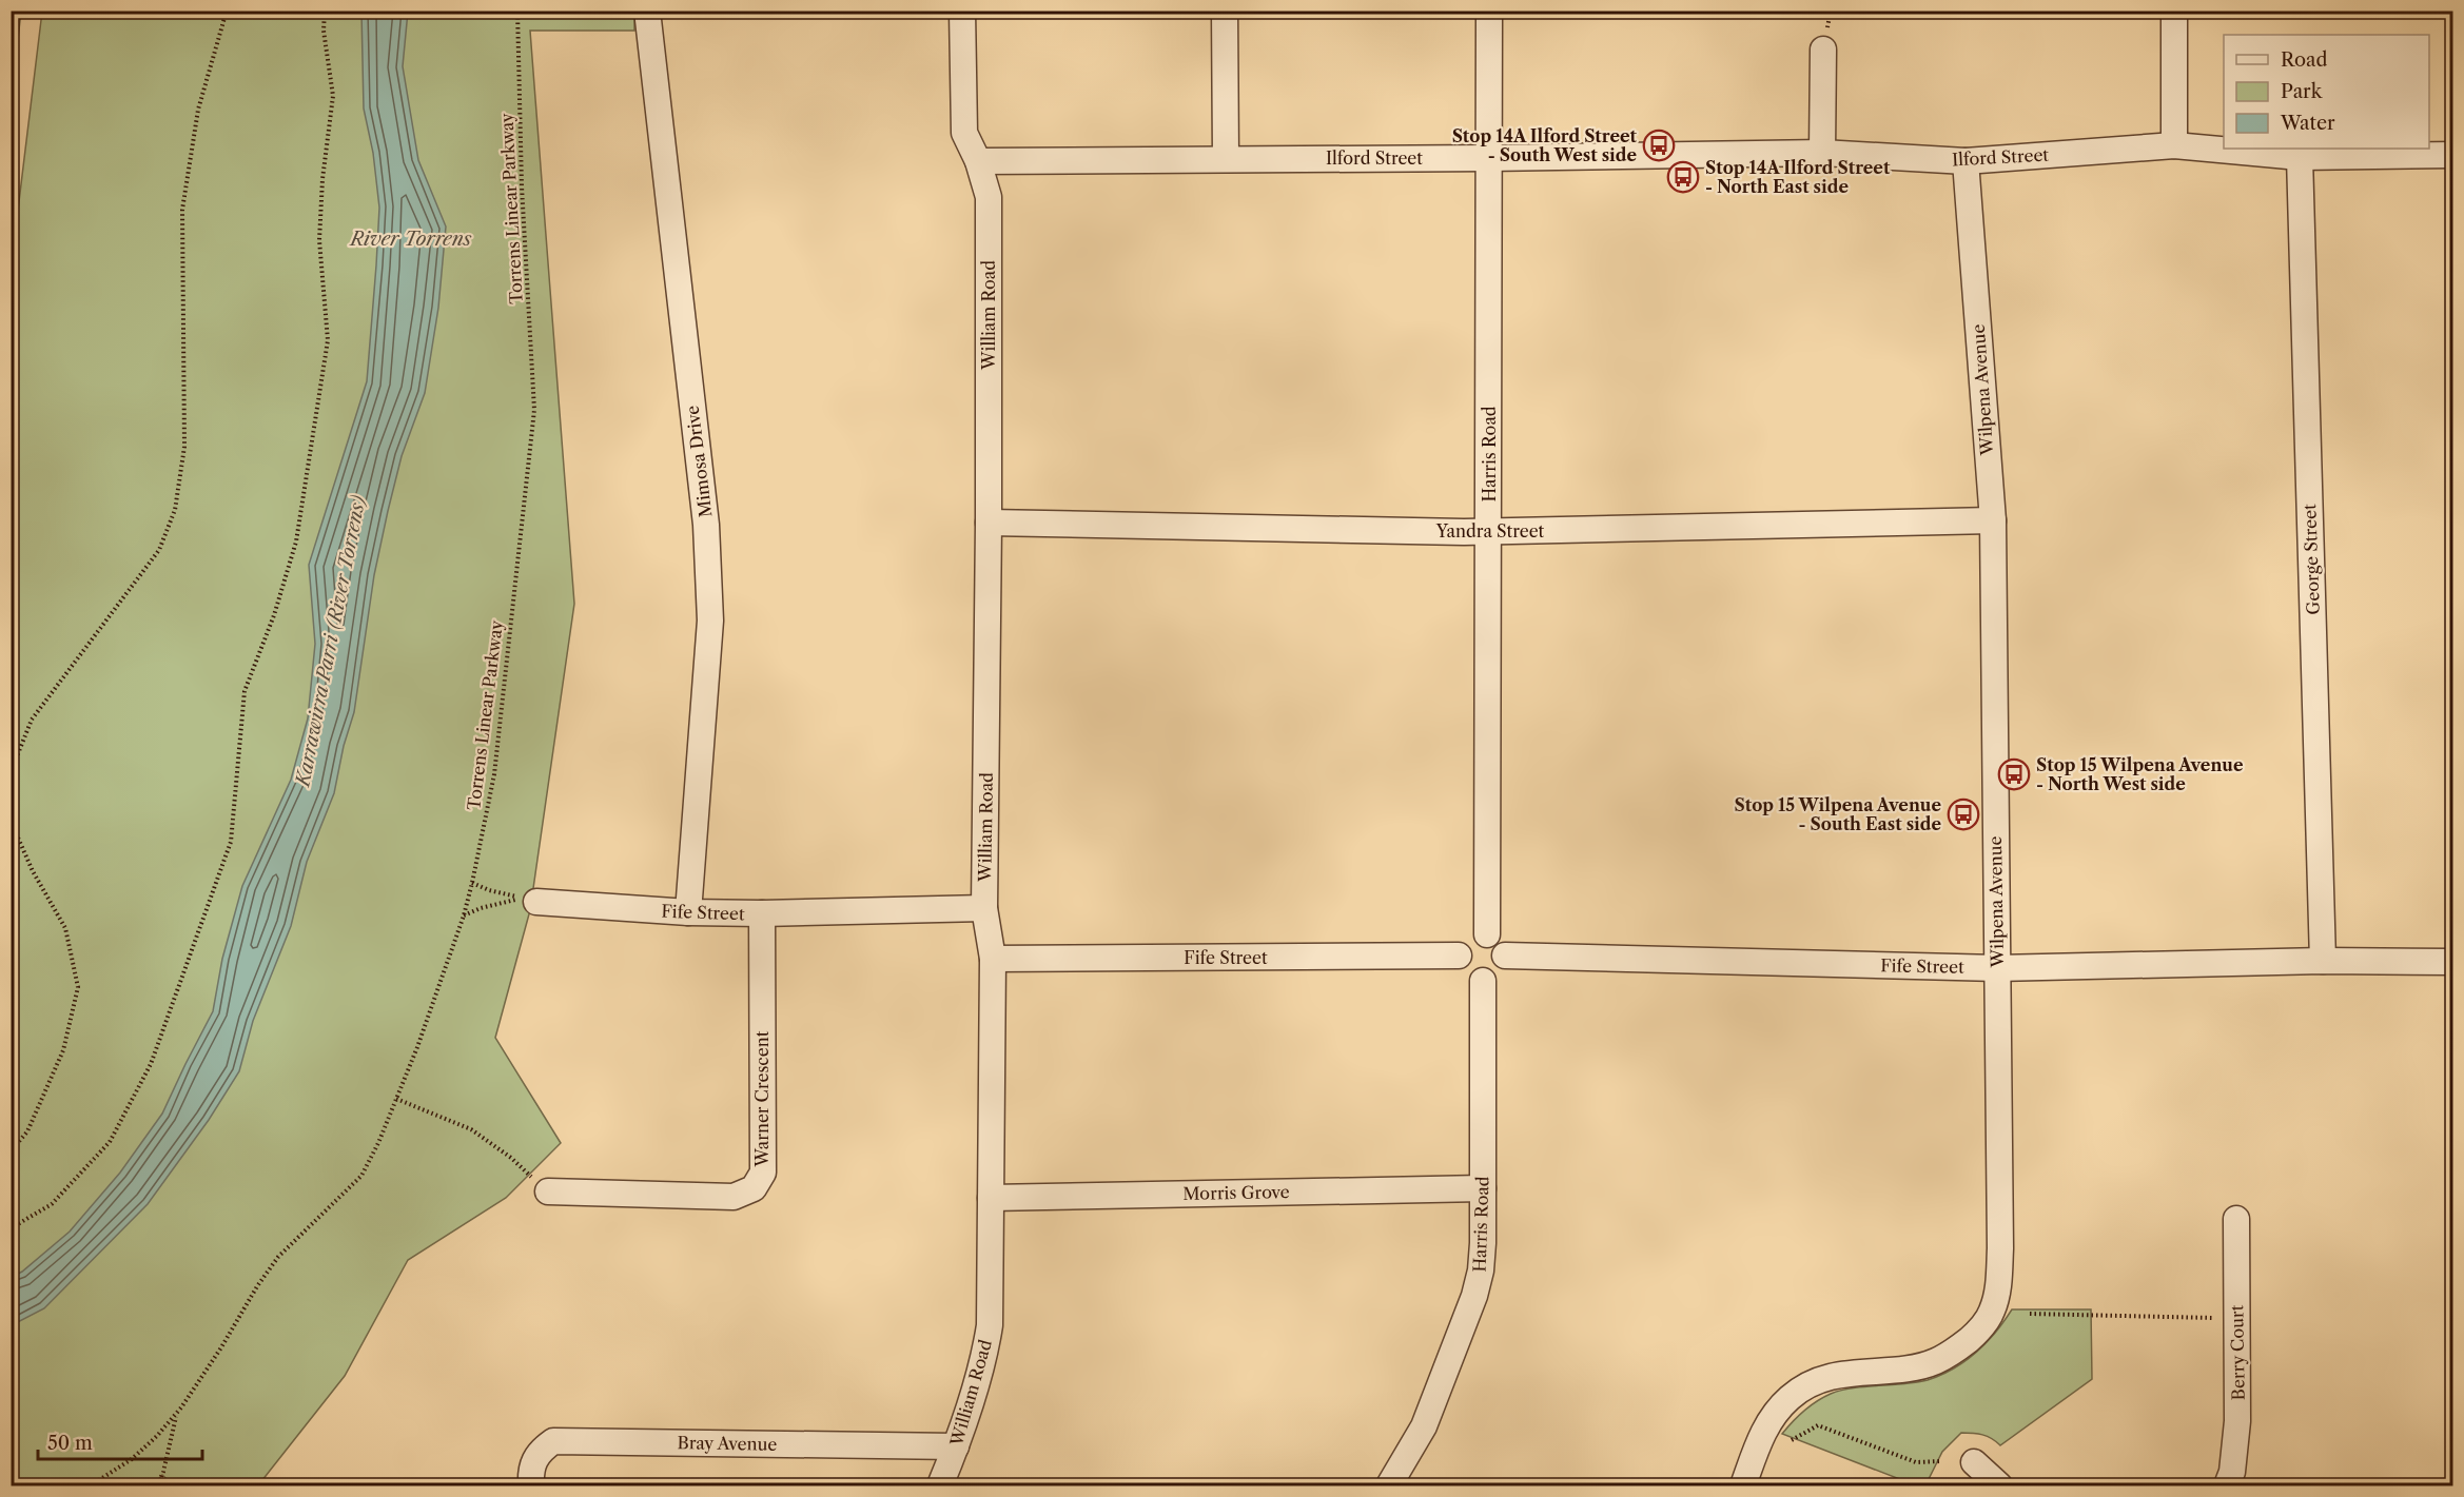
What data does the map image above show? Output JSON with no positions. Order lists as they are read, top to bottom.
{
  "streets": {
    "street": [
      "Ilford Street",
      "William Road",
      "Wilpena Avenue",
      "Harris Road",
      "Mimosa Drive",
      "Yandra Street",
      "George Street",
      "Fife Street",
      "Warner Crescent",
      "Morris Grove",
      "Berry Court",
      "Bray Avenue"
    ],
    "path": ["Torrens Linear Parkway"]
  },
  "crossings": [
    ["Ilford Street", "William Road"],
    ["Ilford Street", "Wilpena Avenue"],
    ["Ilford Street", "Harris Road"],
    ["Ilford Street", "George Street"],
    ["William Road", "Yandra Street"],
    ["William Road", "Fife Street"],
    ["William Road", "Morris Grove"],
    ["William Road", "Bray Avenue"],
    ["Wilpena Avenue", "Yandra Street"],
    ["Wilpena Avenue", "Fife Street"],
    ["Harris Road", "Yandra Street"],
    ["Harris Road", "Fife Street"],
    ["Harris Road", "Morris Grove"],
    ["Mimosa Drive", "Fife Street"],
    ["George Street", "Fife Street"],
    ["Fife Street", "Warner Crescent"]
  ],
  "water": ["River Torrens", "Karrawirra Parri (River Torrens)"],
  "places": {
    "bus stop": [
      "Stop 14A Ilford Street - South West side",
      "Stop 14A Ilford Street - North East side",
      "Stop 15 Wilpena Avenue - North West side",
      "Stop 15 Wilpena Avenue - South East side"
    ]
  },
  "legend": ["Road", "Park", "Water"],
  "scale_bar": "50 m"
}
